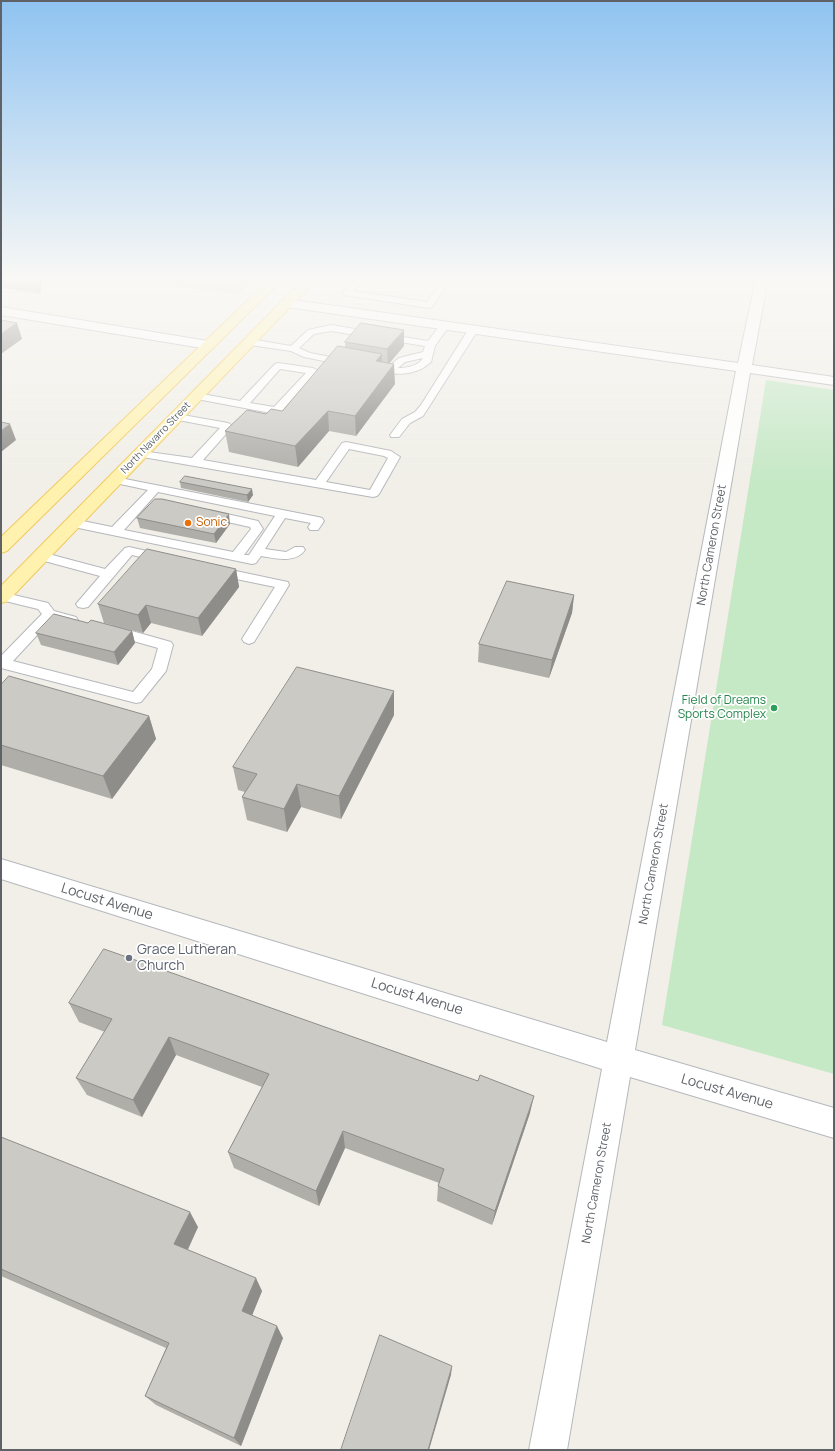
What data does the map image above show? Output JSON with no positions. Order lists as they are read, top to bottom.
{
  "streets": {
    "main road": ["North Navarro Street"],
    "street": ["North Cameron Street", "Locust Avenue"]
  },
  "crossings": [
    ["North Cameron Street", "Locust Avenue"]
  ],
  "places": ["Sonic", "Field of Dreams Sports Complex", "Grace Lutheran Church"]
}
